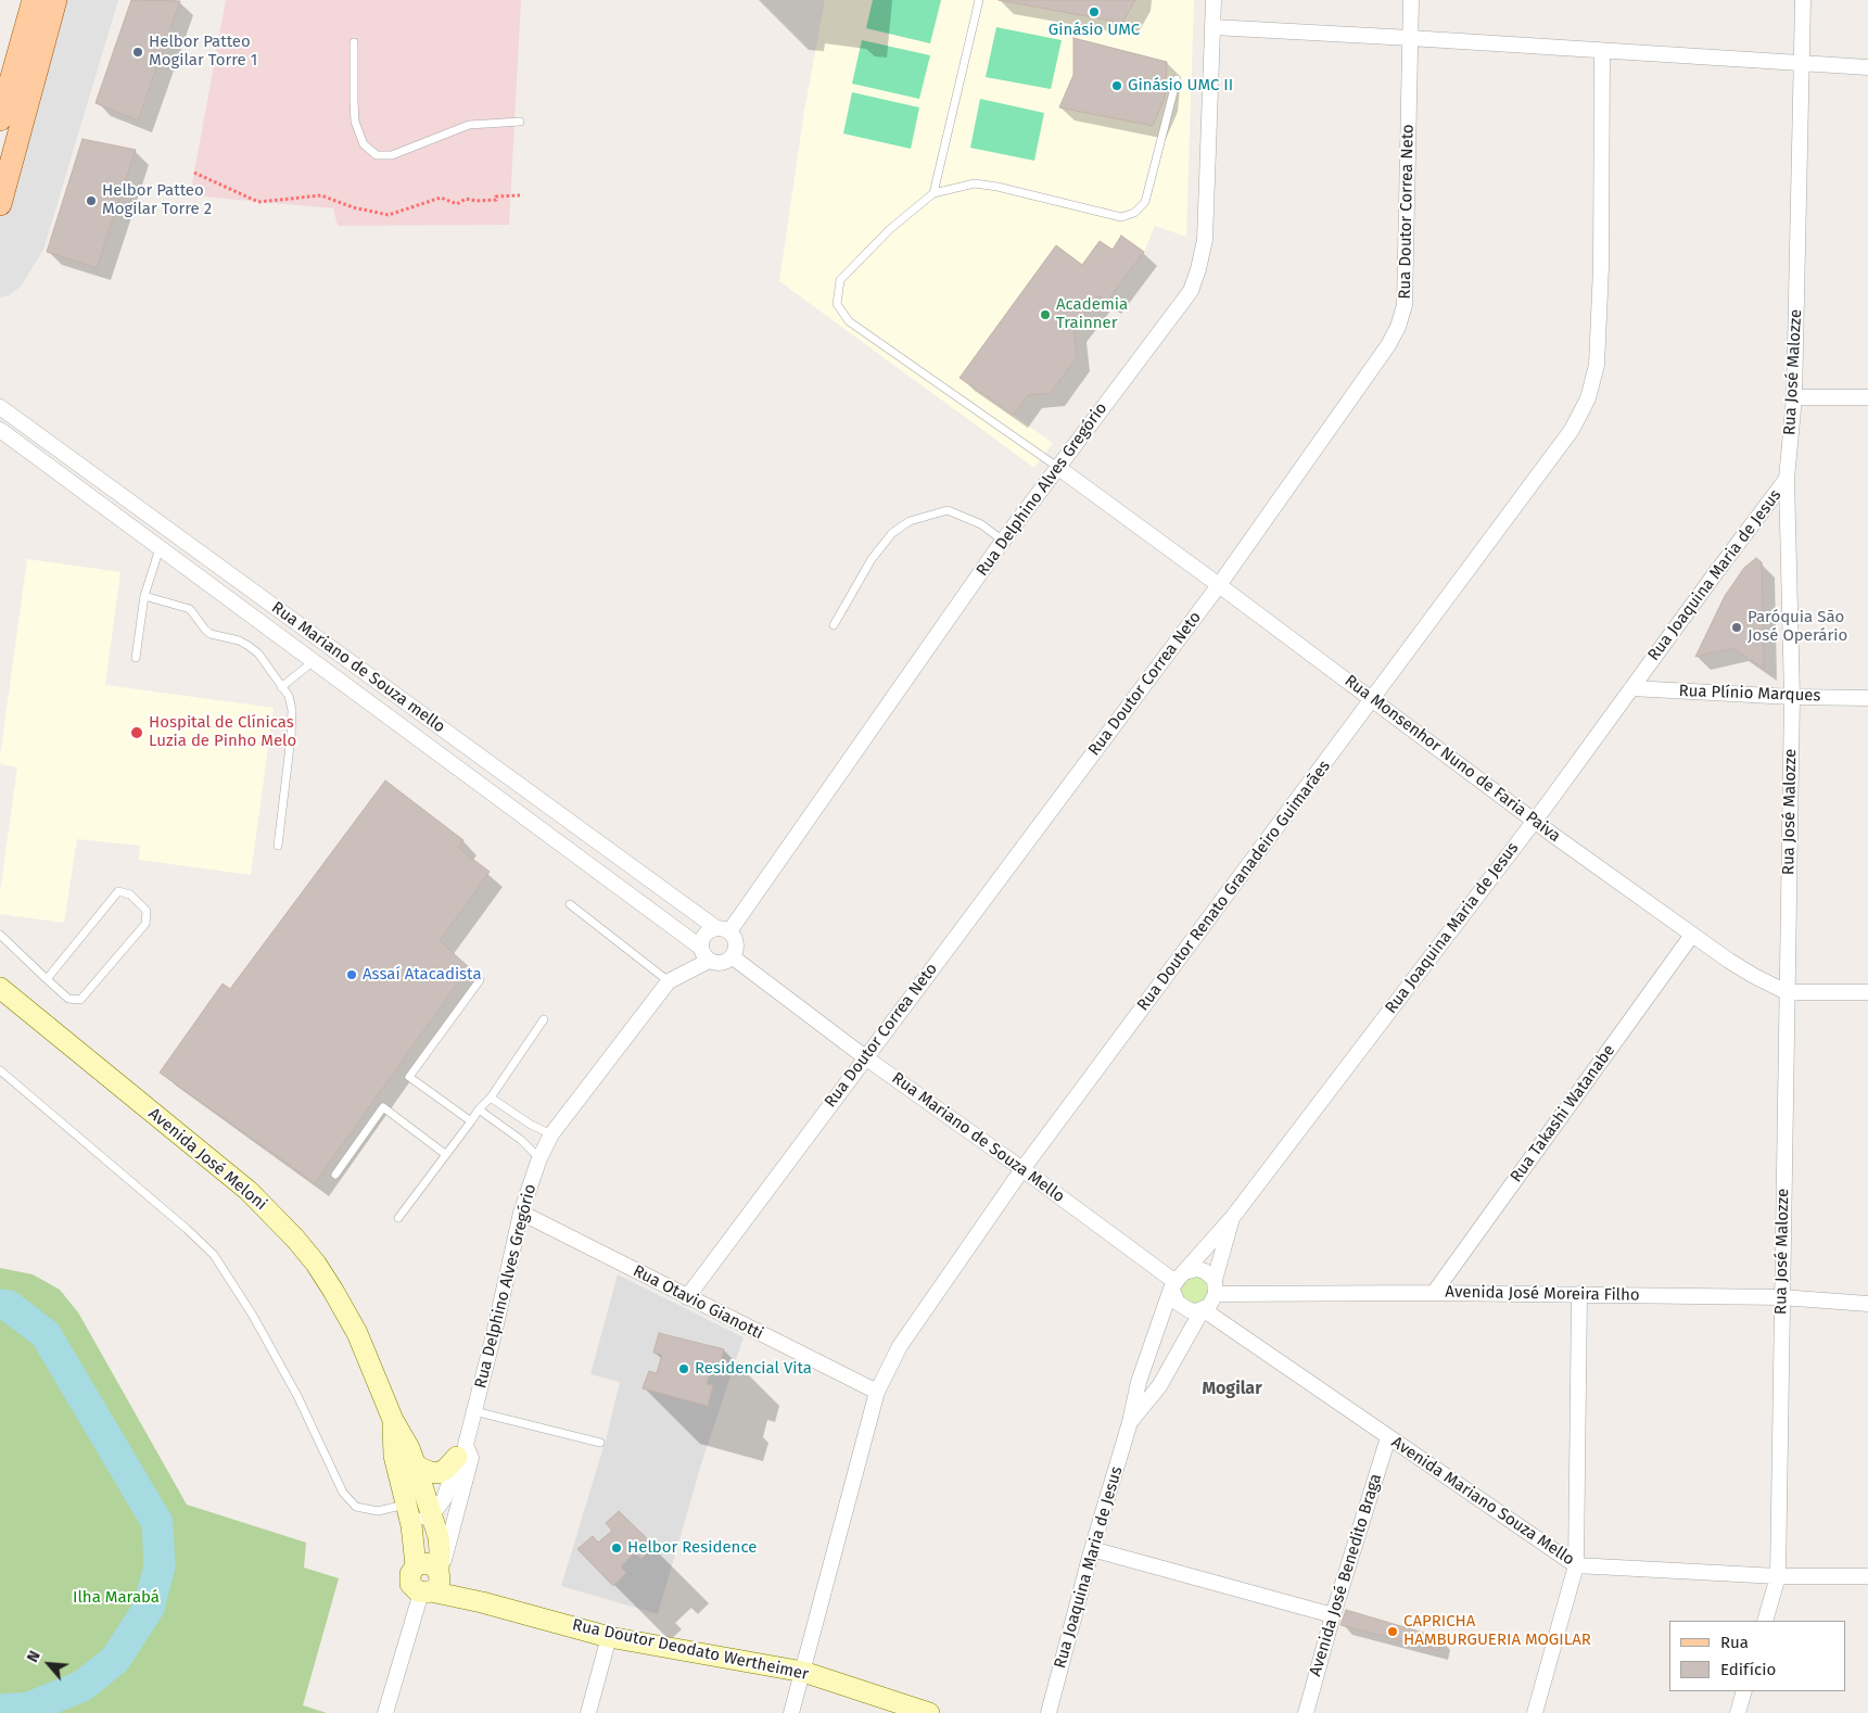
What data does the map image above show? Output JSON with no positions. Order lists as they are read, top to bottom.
{
  "streets": {
    "street": [
      "Rua Doutor Correa Neto",
      "Rua José Malozze",
      "Rua Delphino Alves Gregório",
      "Rua Joaquina Maria de Jesus",
      "Rua Mariano de Souza mello",
      "Rua Plínio Marques",
      "Rua Monsenhor Nuno de Faria Paiva",
      "Rua Doutor Renato Granadeiro Guimarães",
      "Rua Takashi Watanabe",
      "Rua Mariano de Souza Mello",
      "Avenida José Meloni",
      "Avenida José Moreira Filho",
      "Rua Otavio Gianotti",
      "Avenida Mariano Souza Mello",
      "Avenida José Benedito Braga",
      "Rua Doutor Deodato Wertheimer"
    ]
  },
  "crossings": [
    ["Rua Doutor Correa Neto", "Rua Monsenhor Nuno de Faria Paiva"],
    ["Rua Doutor Correa Neto", "Rua Mariano de Souza Mello"],
    ["Rua Doutor Correa Neto", "Rua Otavio Gianotti"],
    ["Rua José Malozze", "Rua Joaquina Maria de Jesus"],
    ["Rua José Malozze", "Rua Plínio Marques"],
    ["Rua José Malozze", "Rua Monsenhor Nuno de Faria Paiva"],
    ["Rua José Malozze", "Avenida José Moreira Filho"],
    ["Rua José Malozze", "Avenida Mariano Souza Mello"],
    ["Rua Delphino Alves Gregório", "Rua Mariano de Souza mello"],
    ["Rua Delphino Alves Gregório", "Rua Monsenhor Nuno de Faria Paiva"],
    ["Rua Delphino Alves Gregório", "Rua Mariano de Souza Mello"],
    ["Rua Delphino Alves Gregório", "Rua Otavio Gianotti"],
    ["Rua Delphino Alves Gregório", "Rua Doutor Deodato Wertheimer"],
    ["Rua Joaquina Maria de Jesus", "Rua Plínio Marques"],
    ["Rua Joaquina Maria de Jesus", "Rua Monsenhor Nuno de Faria Paiva"],
    ["Rua Joaquina Maria de Jesus", "Rua Mariano de Souza Mello"],
    ["Rua Joaquina Maria de Jesus", "Avenida José Moreira Filho"],
    ["Rua Joaquina Maria de Jesus", "Avenida Mariano Souza Mello"],
    ["Rua Mariano de Souza mello", "Rua Mariano de Souza Mello"],
    ["Rua Monsenhor Nuno de Faria Paiva", "Rua Doutor Renato Granadeiro Guimarães"],
    ["Rua Monsenhor Nuno de Faria Paiva", "Rua Takashi Watanabe"],
    ["Rua Doutor Renato Granadeiro Guimarães", "Rua Mariano de Souza Mello"],
    ["Rua Doutor Renato Granadeiro Guimarães", "Rua Otavio Gianotti"],
    ["Rua Doutor Renato Granadeiro Guimarães", "Rua Doutor Deodato Wertheimer"],
    ["Rua Takashi Watanabe", "Avenida José Moreira Filho"],
    ["Rua Mariano de Souza Mello", "Avenida José Moreira Filho"],
    ["Rua Mariano de Souza Mello", "Avenida Mariano Souza Mello"],
    ["Avenida José Moreira Filho", "Avenida Mariano Souza Mello"],
    ["Avenida Mariano Souza Mello", "Avenida José Benedito Braga"]
  ],
  "districts": ["Mogilar"],
  "parks": ["Ilha Marabá"],
  "places": [
    "Ginásio UMC",
    "Helbor Patteo Mogilar Torre 1",
    "Ginásio UMC II",
    "Helbor Patteo Mogilar Torre 2",
    "Academia Trainner",
    "Paróquia São José Operário",
    "Hospital de Clínicas Luzia de Pinho Melo",
    "Assaí Atacadista",
    "Residencial Vita",
    "Helbor Residence",
    "CAPRICHA HAMBURGUERIA MOGILAR"
  ],
  "legend": ["Rua", "Edifício"],
  "north": "top left"
}
